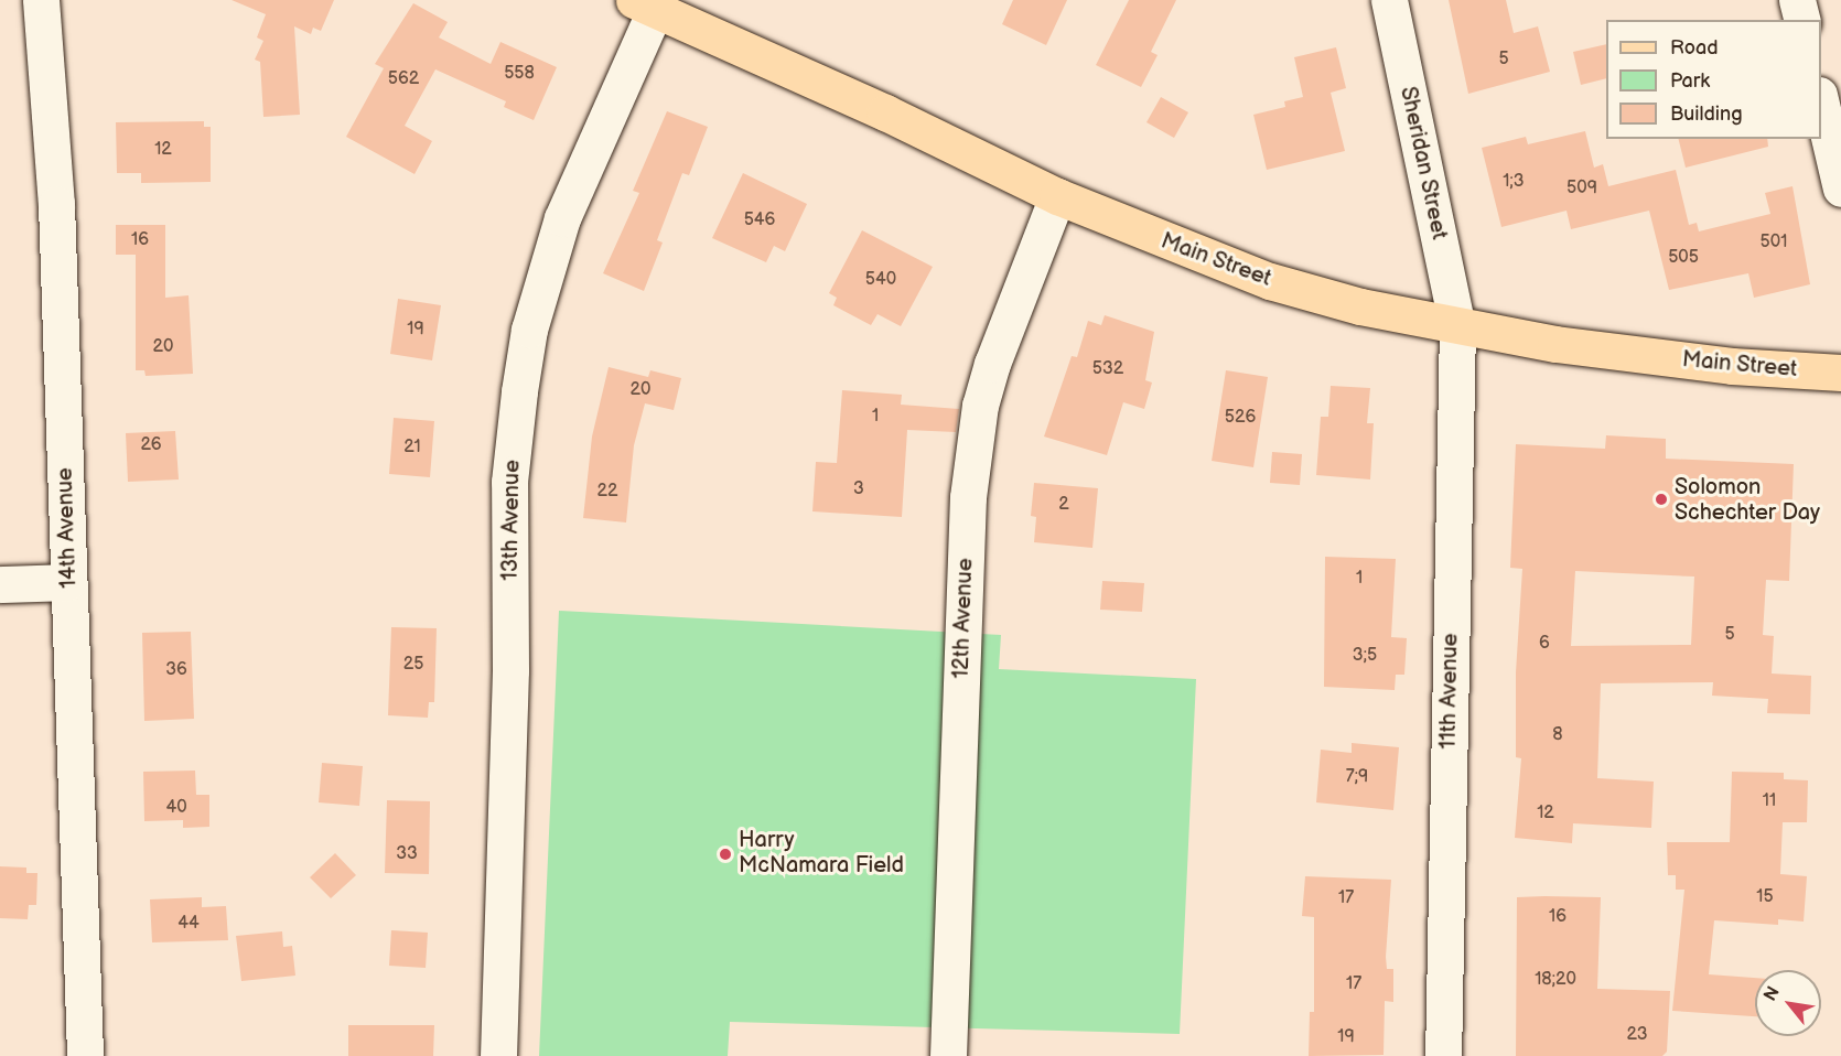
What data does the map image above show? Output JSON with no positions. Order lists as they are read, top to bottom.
{
  "streets": {
    "main road": ["Main Street"],
    "street": [
      "Sheridan Street",
      "13th Avenue",
      "14th Avenue",
      "12th Avenue",
      "11th Avenue"
    ]
  },
  "crossings": [
    ["Sheridan Street", "Main Street"],
    ["Sheridan Street", "11th Avenue"],
    ["Main Street", "13th Avenue"],
    ["Main Street", "12th Avenue"],
    ["Main Street", "11th Avenue"]
  ],
  "places": ["Solomon Schechter Day", "Harry McNamara Field"],
  "house_numbers": [
    "5",
    "558",
    "562",
    "12",
    "1;3",
    "509",
    "546",
    "16",
    "501",
    "505",
    "540",
    "19",
    "20",
    "532",
    "20",
    "1",
    "526",
    "26",
    "21",
    "3",
    "22",
    "2",
    "1",
    "5",
    "6",
    "3;5",
    "25",
    "36",
    "8",
    "7;9",
    "11",
    "40",
    "12",
    "33",
    "15",
    "17",
    "16",
    "44",
    "18;20",
    "17",
    "23",
    "19"
  ],
  "legend": ["Road", "Park", "Building"],
  "north": "top left"
}
